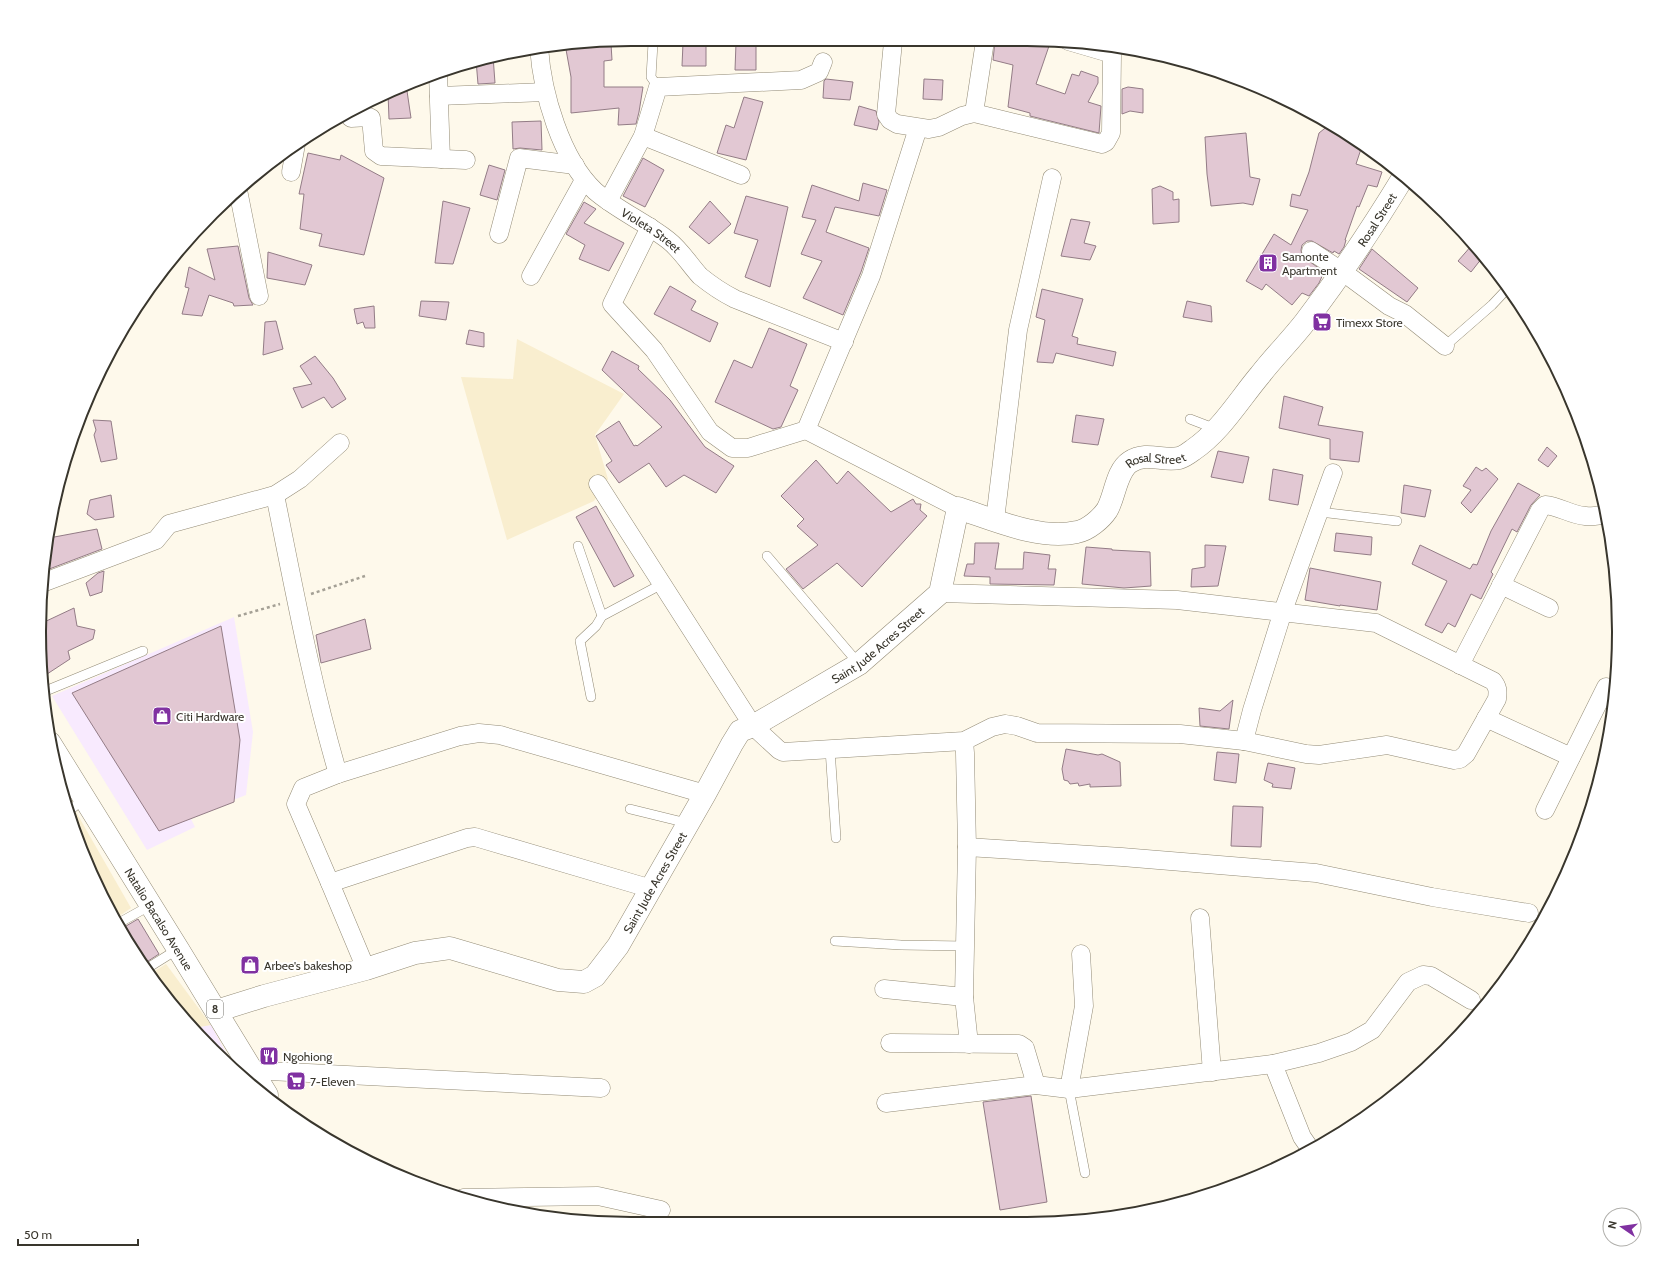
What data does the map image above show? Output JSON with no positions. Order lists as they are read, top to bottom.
{
  "streets": {
    "street": [
      "Rosal Street",
      "Violeta Street",
      "Saint Jude Acres Street",
      "Natalio Bacalso Avenue",
      "8"
    ]
  },
  "crossings": [
    ["Saint Jude Acres Street", "Natalio Bacalso Avenue"]
  ],
  "places": {
    "building": ["Samonte Apartment"],
    "supermarket": ["Timexx Store", "7-Eleven"],
    "shop": ["Citi Hardware", "Arbee's bakeshop"],
    "restaurant": ["Ngohiong"]
  },
  "scale_bar": "50 m",
  "north": "left"
}
